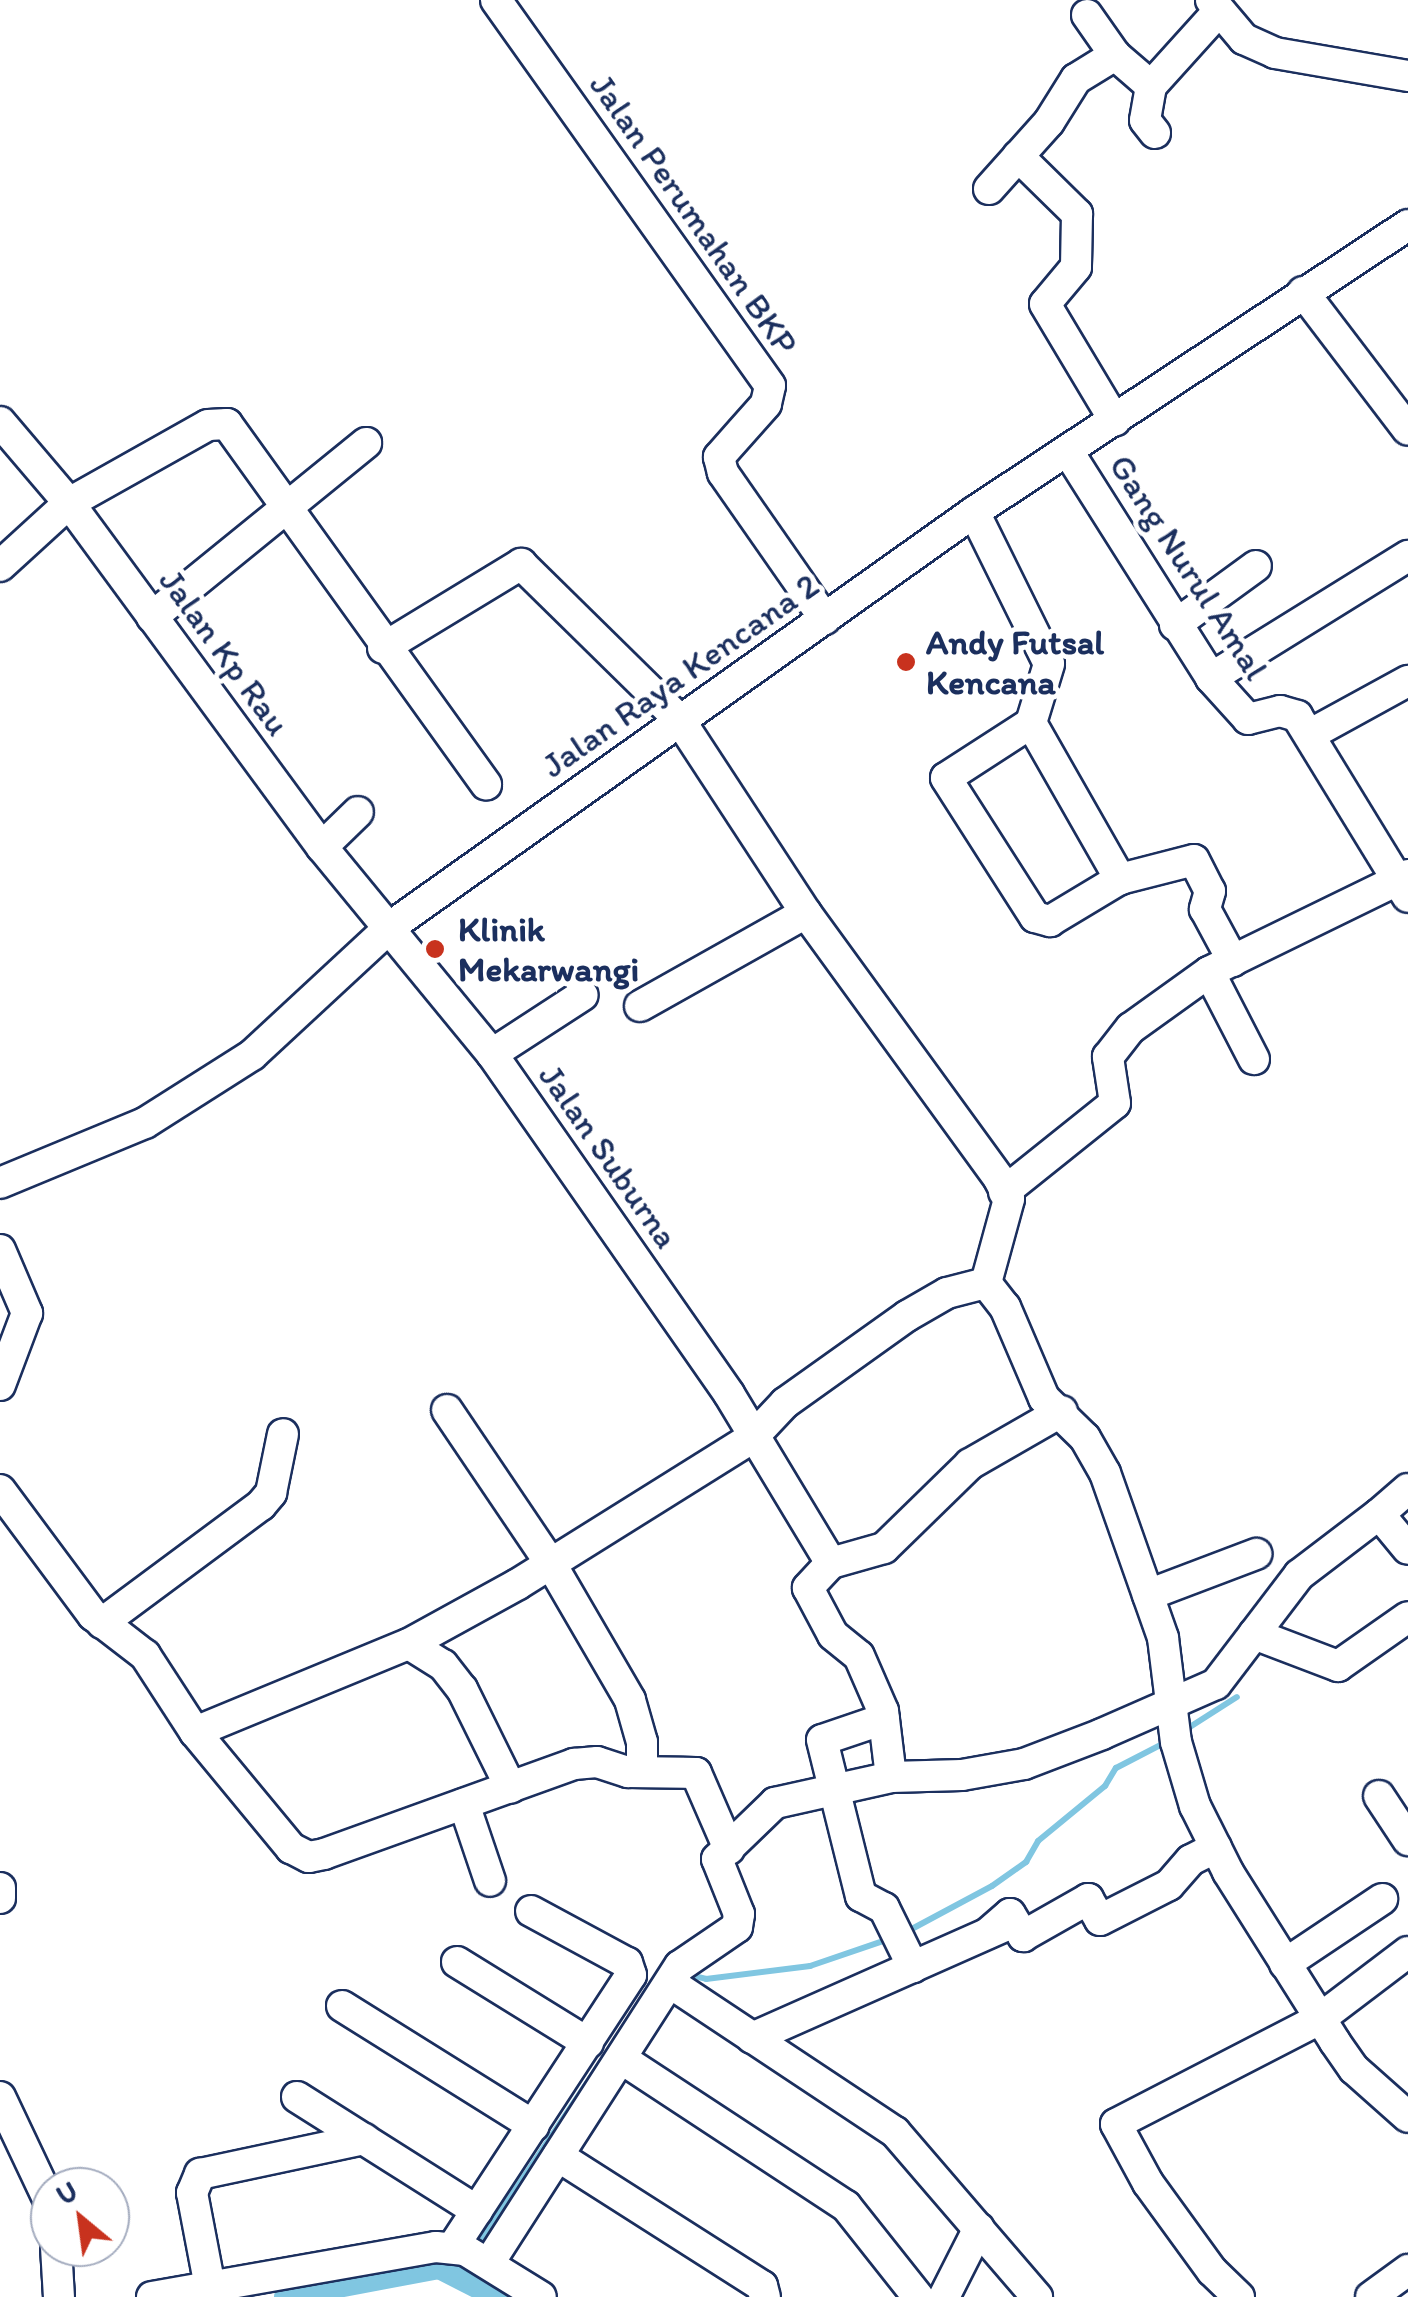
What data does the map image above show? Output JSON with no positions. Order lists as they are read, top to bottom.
{
  "streets": {
    "street": [
      "Jalan Perumahan BKP",
      "Gang Nurul Amal",
      "Jalan Kp Rau",
      "Jalan Raya Kencana 2",
      "Jalan Suburna"
    ]
  },
  "crossings": [
    ["Jalan Perumahan BKP", "Jalan Raya Kencana 2"],
    ["Gang Nurul Amal", "Jalan Raya Kencana 2"],
    ["Jalan Kp Rau", "Jalan Raya Kencana 2"],
    ["Jalan Kp Rau", "Jalan Suburna"],
    ["Jalan Raya Kencana 2", "Jalan Suburna"]
  ],
  "places": ["Andy Futsal Kencana", "Klinik Mekarwangi"],
  "north": "top left"
}
